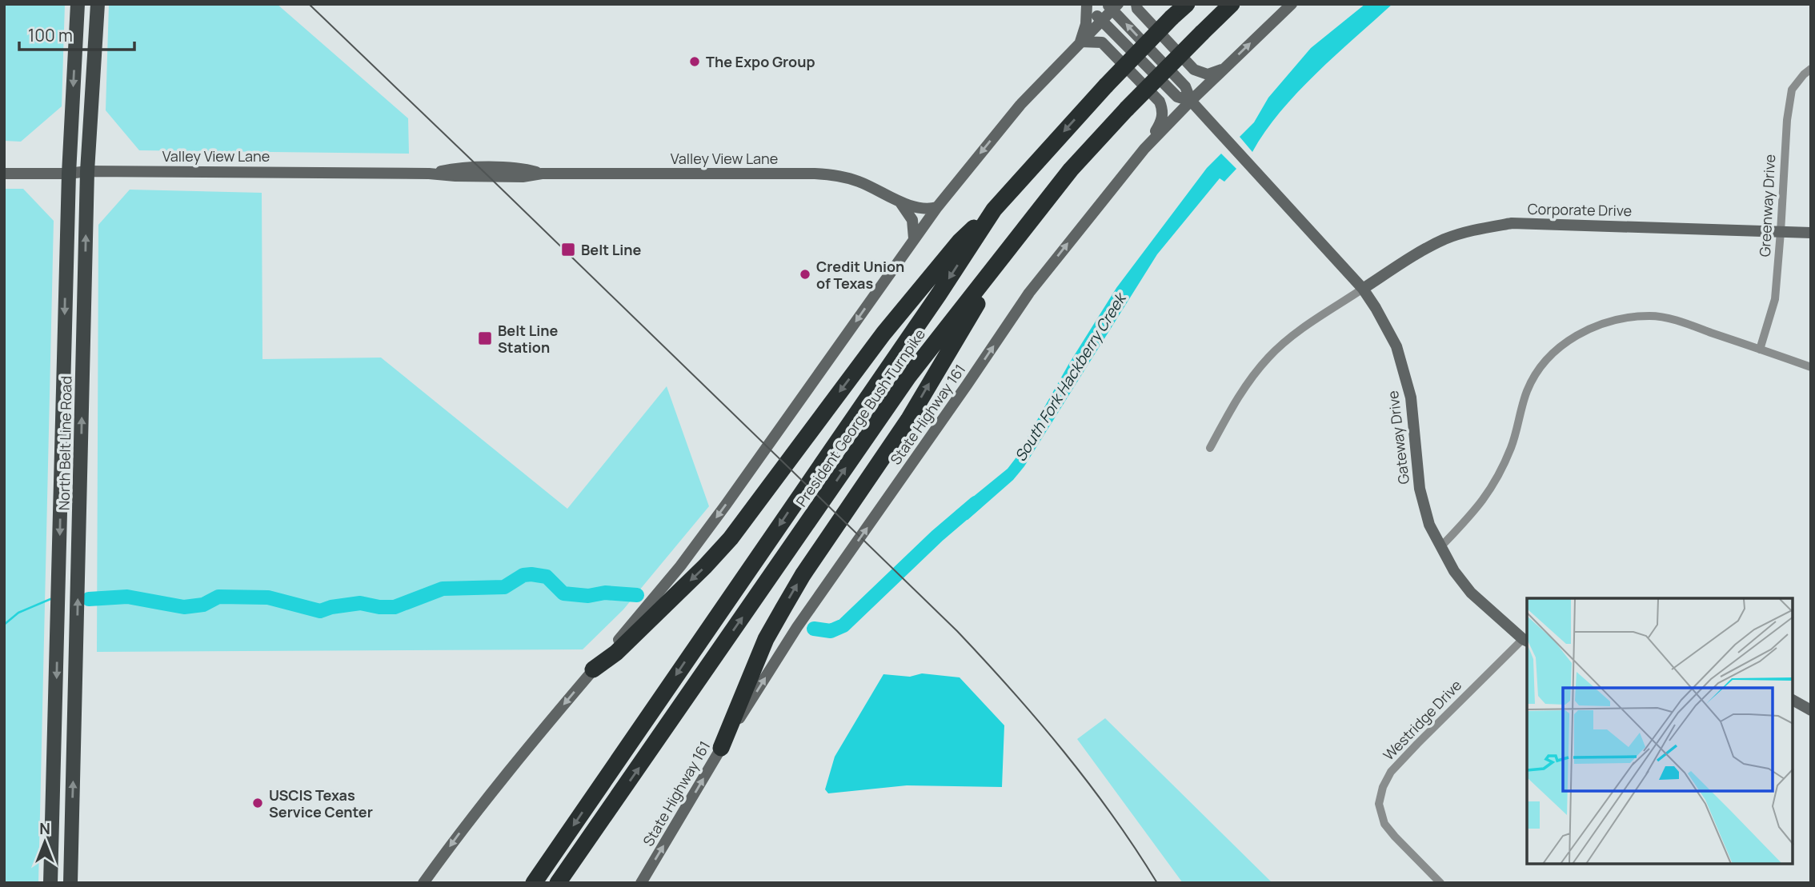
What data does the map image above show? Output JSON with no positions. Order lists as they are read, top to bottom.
{
  "streets": {
    "highway": ["President George Bush Turnpike"],
    "main road": [
      "Valley View Lane",
      "Corporate Drive",
      "State Highway 161",
      "Gateway Drive",
      "North Belt Line Road"
    ],
    "street": ["Greenway Drive", "Westridge Drive"]
  },
  "crossings": [
    ["Valley View Lane", "North Belt Line Road"],
    ["Greenway Drive", "Corporate Drive"],
    ["Corporate Drive", "Gateway Drive"],
    ["State Highway 161", "Gateway Drive"],
    ["Gateway Drive", "Westridge Drive"]
  ],
  "one_way": ["State Highway 161"],
  "water": ["South Fork Hackberry Creek"],
  "places": {
    "other": ["The Expo Group", "Credit Union of Texas", "USCIS Texas Service Center"],
    "transit": ["Belt Line", "Belt Line Station"]
  },
  "scale_bar": "100 m",
  "north": "top"
}
